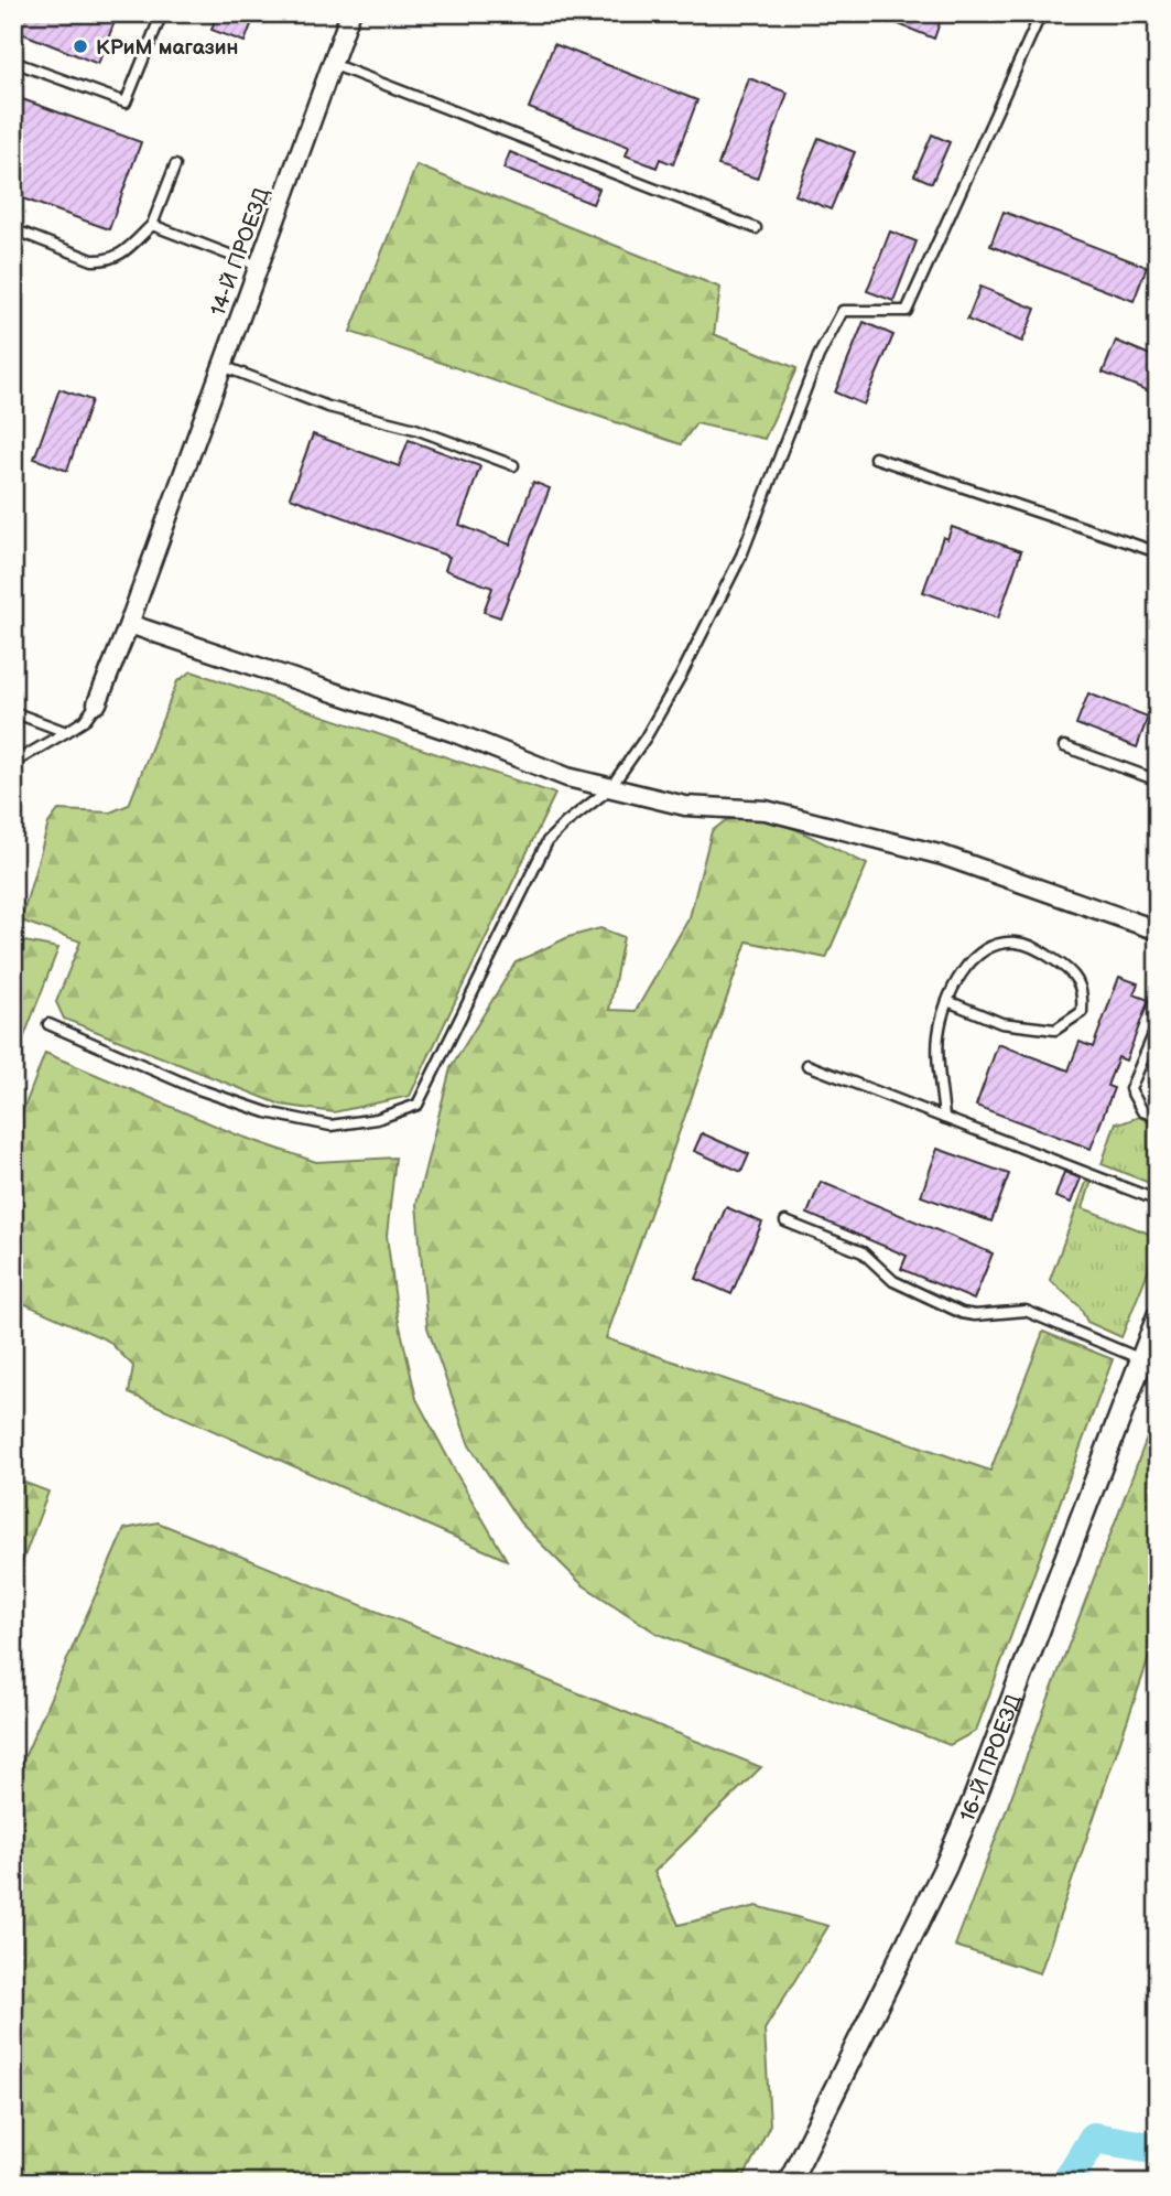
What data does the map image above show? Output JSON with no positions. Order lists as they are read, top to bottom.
{
  "streets": {
    "street": ["14-Й ПРОЕЗД", "16-Й ПРОЕЗД"]
  },
  "places": ["КРиМ магазин"]
}
